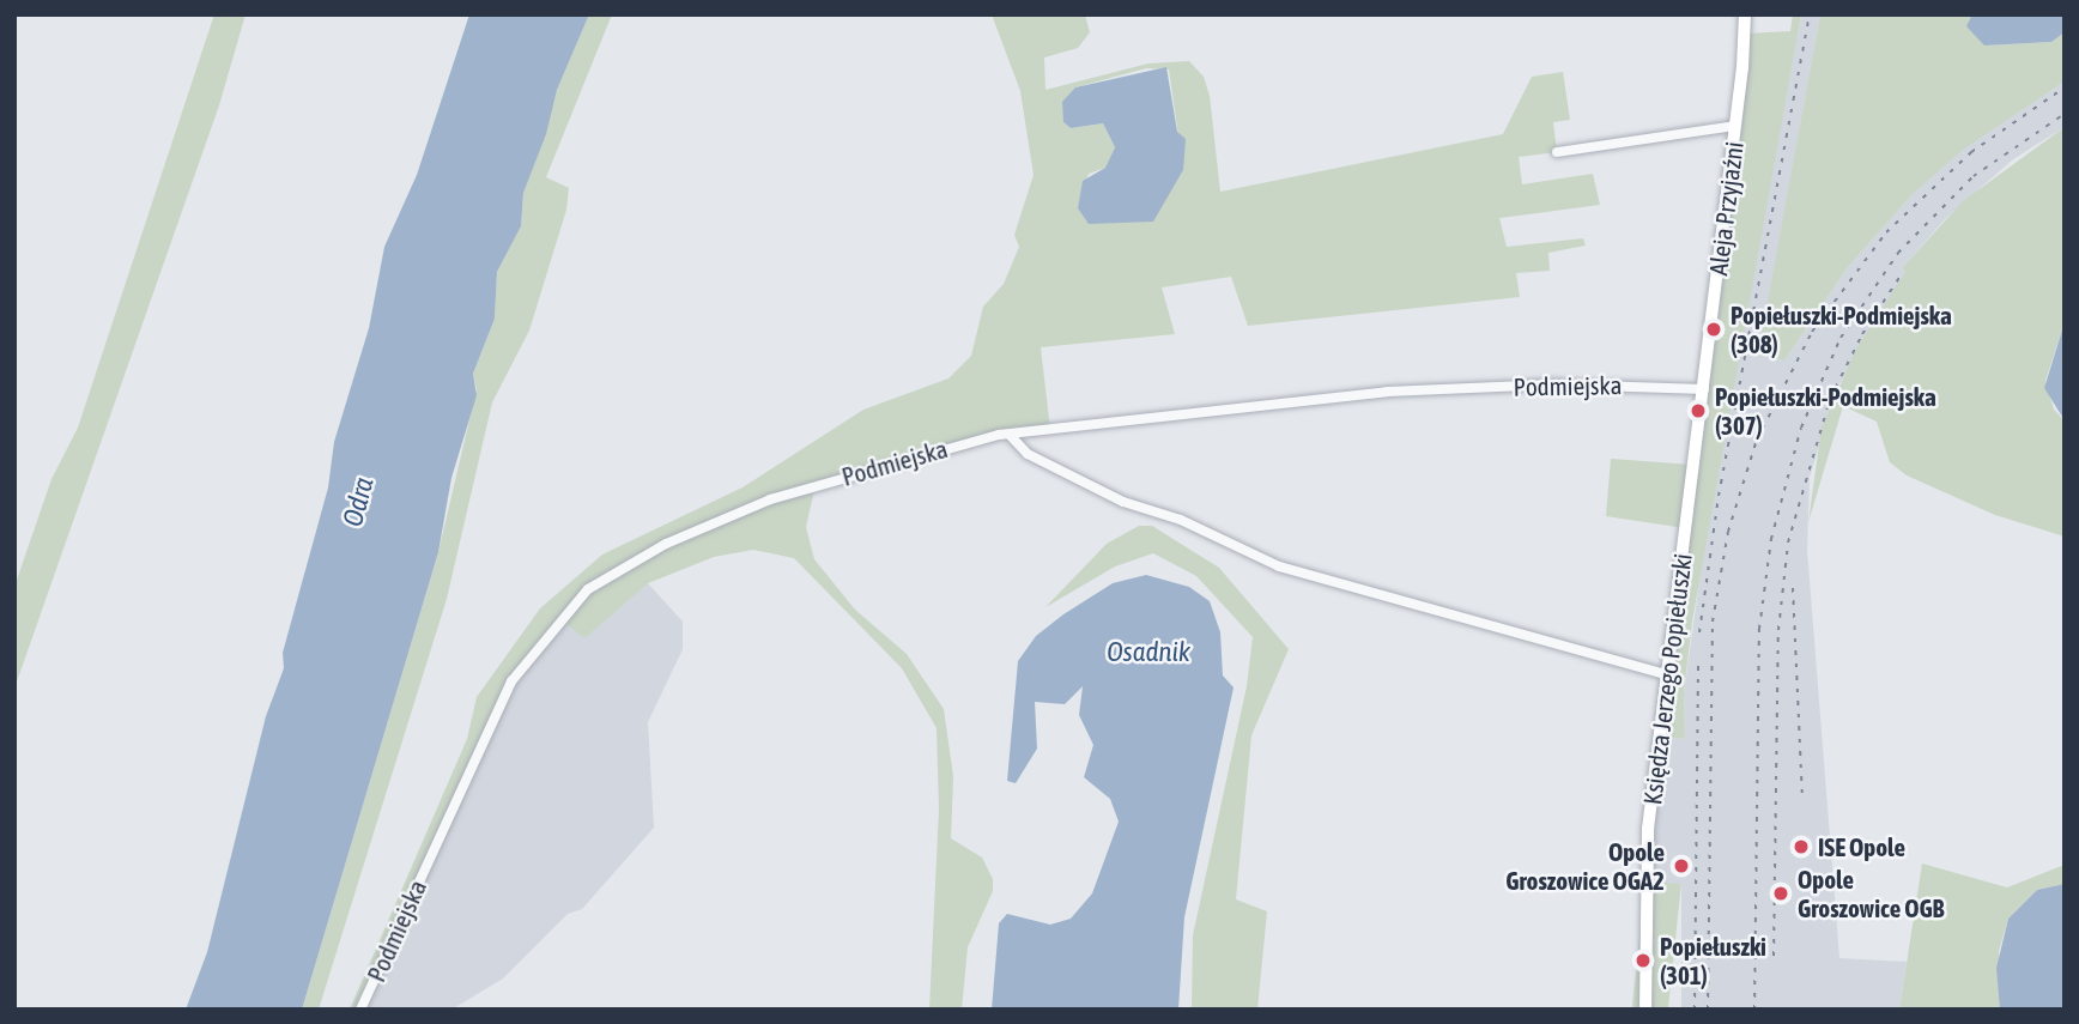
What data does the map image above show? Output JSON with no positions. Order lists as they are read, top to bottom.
{
  "streets": {
    "main road": ["Aleja Przyjaźni", "Księdza Jerzego Popiełuszki"],
    "street": ["Podmiejska"]
  },
  "crossings": [
    ["Aleja Przyjaźni", "Podmiejska"],
    ["Aleja Przyjaźni", "Księdza Jerzego Popiełuszki"],
    ["Podmiejska", "Księdza Jerzego Popiełuszki"]
  ],
  "water": ["Odra", "Osadnik"],
  "places": [
    "Popiełuszki-Podmiejska (308)",
    "Popiełuszki-Podmiejska (307)",
    "ISE Opole",
    "Opole Groszowice OGA2",
    "Opole Groszowice OGB",
    "Popiełuszki (301)"
  ]
}
